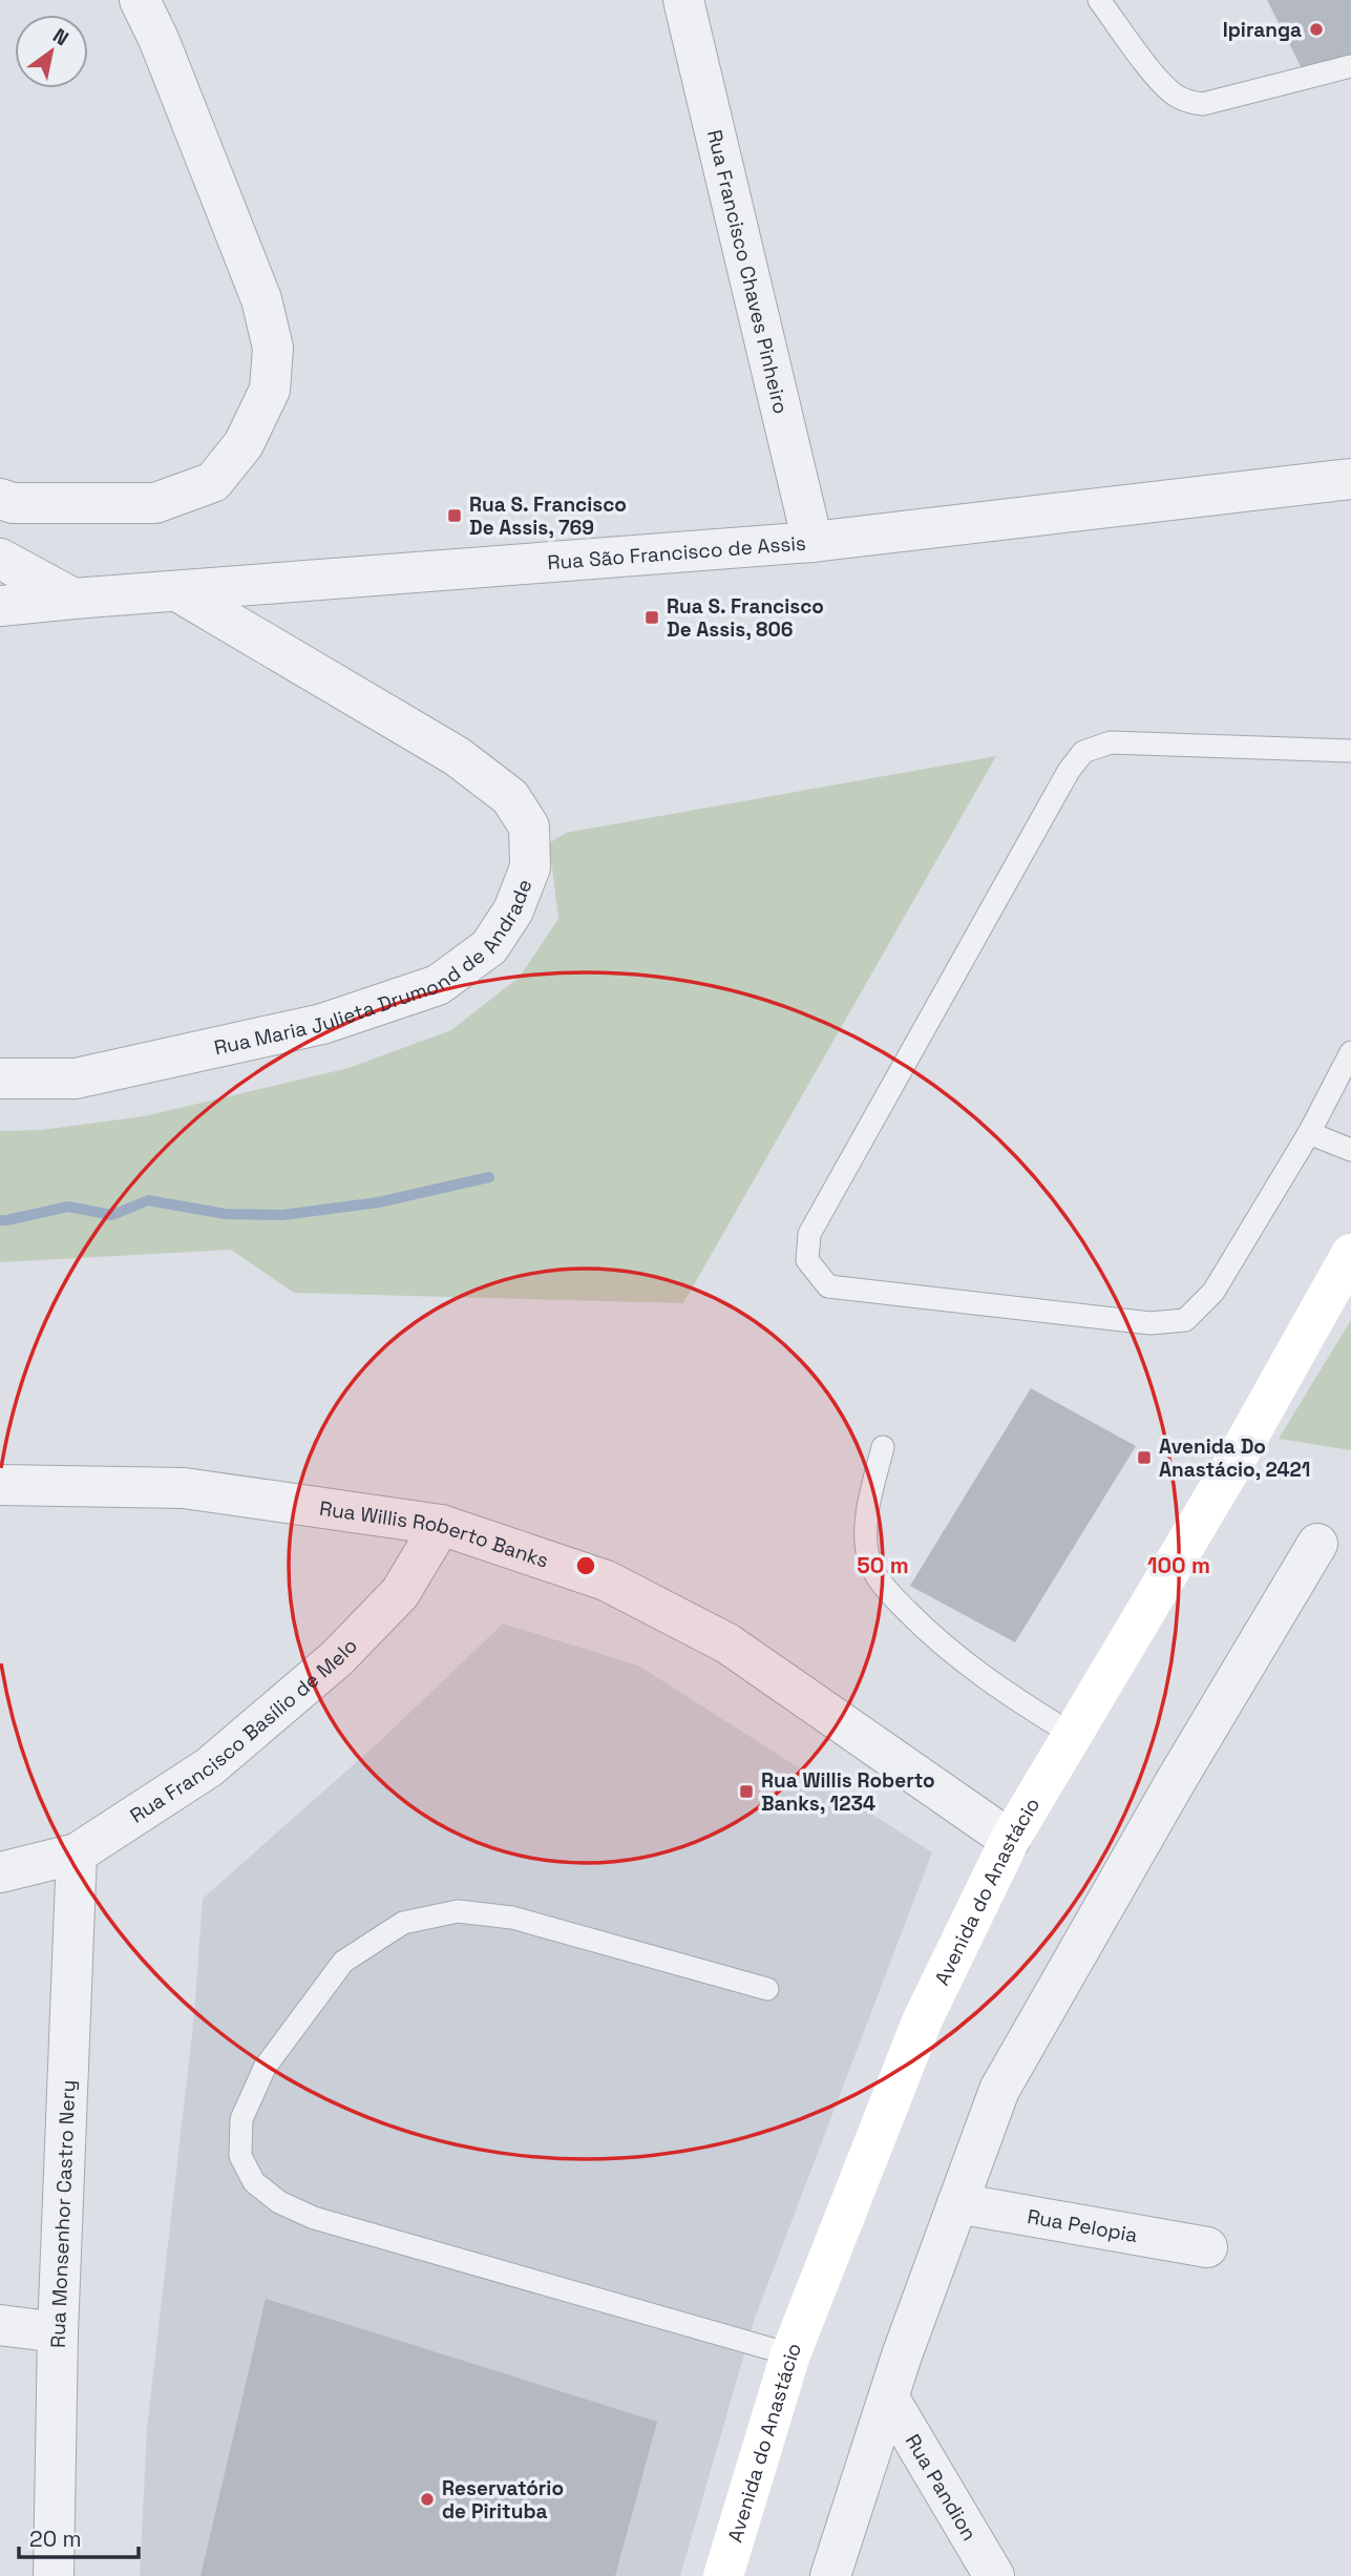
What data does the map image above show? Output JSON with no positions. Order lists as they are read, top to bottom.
{
  "streets": {
    "main road": ["Avenida do Anastácio"],
    "street": [
      "Rua Francisco Chaves Pinheiro",
      "Rua São Francisco de Assis",
      "Rua Maria Julieta Drumond de Andrade",
      "Rua Willis Roberto Banks",
      "Rua Francisco Basílio de Melo",
      "Rua Monsenhor Castro Nery",
      "Rua Pelopia",
      "Rua Pandion"
    ]
  },
  "crossings": [
    ["Rua Francisco Chaves Pinheiro", "Rua São Francisco de Assis"],
    ["Rua São Francisco de Assis", "Rua Maria Julieta Drumond de Andrade"],
    ["Rua Willis Roberto Banks", "Rua Francisco Basílio de Melo"],
    ["Rua Willis Roberto Banks", "Avenida do Anastácio"],
    ["Rua Francisco Basílio de Melo", "Rua Monsenhor Castro Nery"]
  ],
  "places": {
    "other": ["Ipiranga", "Reservatório de Pirituba"],
    "transit": [
      "Rua S. Francisco De Assis, 769",
      "Rua S. Francisco De Assis, 806",
      "Avenida Do Anastácio, 2421",
      "Rua Willis Roberto Banks, 1234"
    ]
  },
  "scale_bar": "20 m",
  "north": "top right",
  "rings": ["50 m", "100 m"]
}
